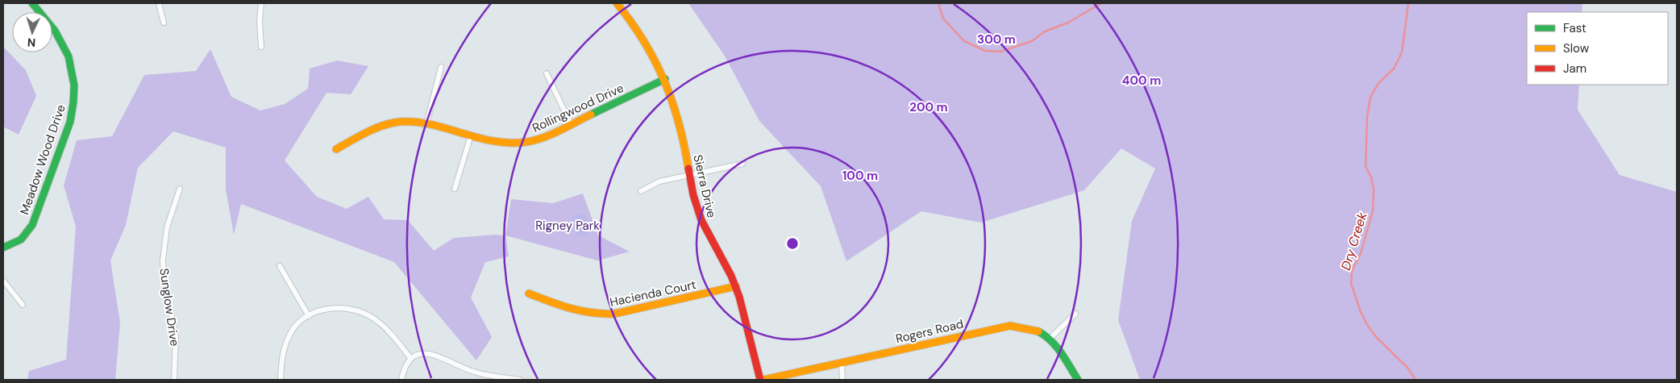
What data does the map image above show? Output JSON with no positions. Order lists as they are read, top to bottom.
{
  "streets": {
    "street": [
      "Rollingwood Drive",
      "Meadow Wood Drive",
      "Sierra Drive",
      "Hacienda Court",
      "Sunglow Drive",
      "Rogers Road"
    ]
  },
  "crossings": [
    ["Rollingwood Drive", "Sierra Drive"],
    ["Sierra Drive", "Hacienda Court"],
    ["Sierra Drive", "Rogers Road"]
  ],
  "water": ["Dry Creek"],
  "parks": ["Rigney Park"],
  "legend": ["Fast", "Slow", "Jam"],
  "north": "bottom",
  "rings": [
    "300 m",
    "400 m",
    "200 m",
    "100 m"
  ]
}
